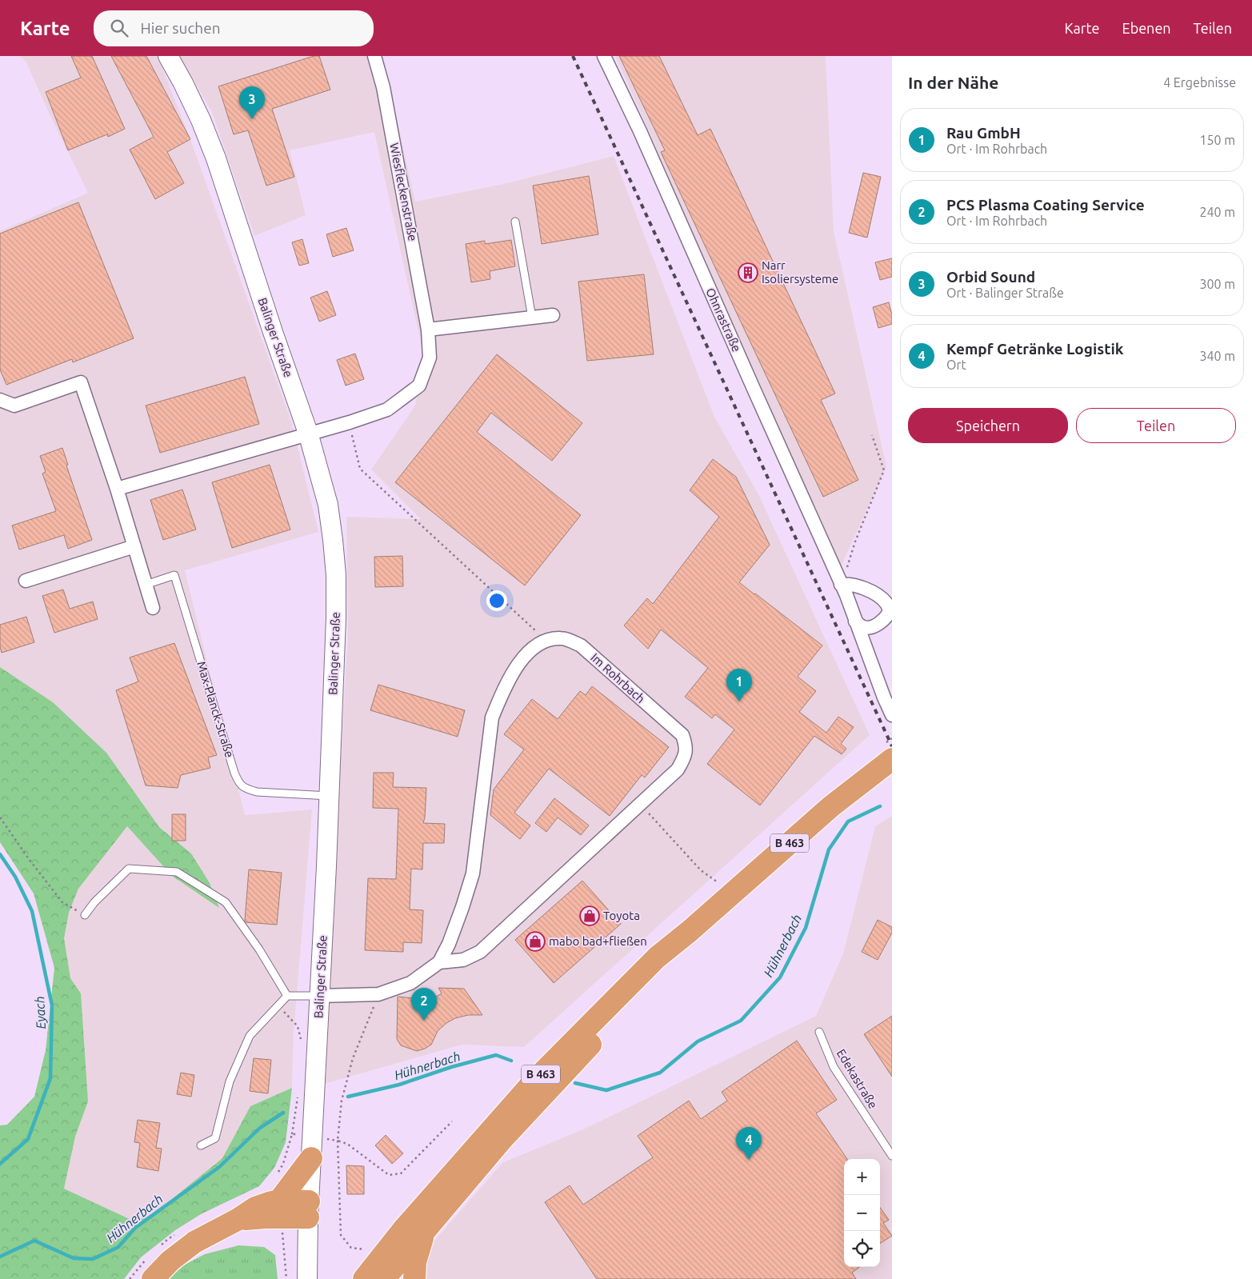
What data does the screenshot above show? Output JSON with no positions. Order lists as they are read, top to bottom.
{
  "streets": {
    "highway": ["B 463"],
    "main road": ["Balinger Straße"],
    "street": ["Wiesfleckenstraße", "Ohnrastraße", "Im Rohrbach"],
    "lane": ["Max-Planck-Straße", "Edekastraße"]
  },
  "crossings": [
    ["Wiesfleckenstraße", "Balinger Straße"],
    ["Balinger Straße", "Max-Planck-Straße"]
  ],
  "water": ["Hühnerbach", "Eyach"],
  "places": {
    "building": ["Narr Isoliersysteme"],
    "shop": ["Toyota", "mabo bad+fließen"]
  },
  "page": {
    "header": "Karte",
    "search": "Hier suchen",
    "nav": ["Karte", "Ebenen", "Teilen"],
    "heading": ["In der Nähe", "4 Ergebnisse"],
    "pins": [
      "3",
      "1",
      "2",
      "4"
    ],
    "list": [
      {
        "mark": "1",
        "name": "Rau GmbH",
        "note": "Ort · Im Rohrbach",
        "value": "150 m"
      },
      {
        "mark": "2",
        "name": "PCS Plasma Coating Service",
        "note": "Ort · Im Rohrbach",
        "value": "240 m"
      },
      {
        "mark": "3",
        "name": "Orbid Sound",
        "note": "Ort · Balinger Straße",
        "value": "300 m"
      },
      {
        "mark": "4",
        "name": "Kempf Getränke Logistik",
        "note": "Ort",
        "value": "340 m"
      }
    ],
    "buttons": ["Speichern", "Teilen"],
    "map_buttons": ["+", "−"]
  }
}
